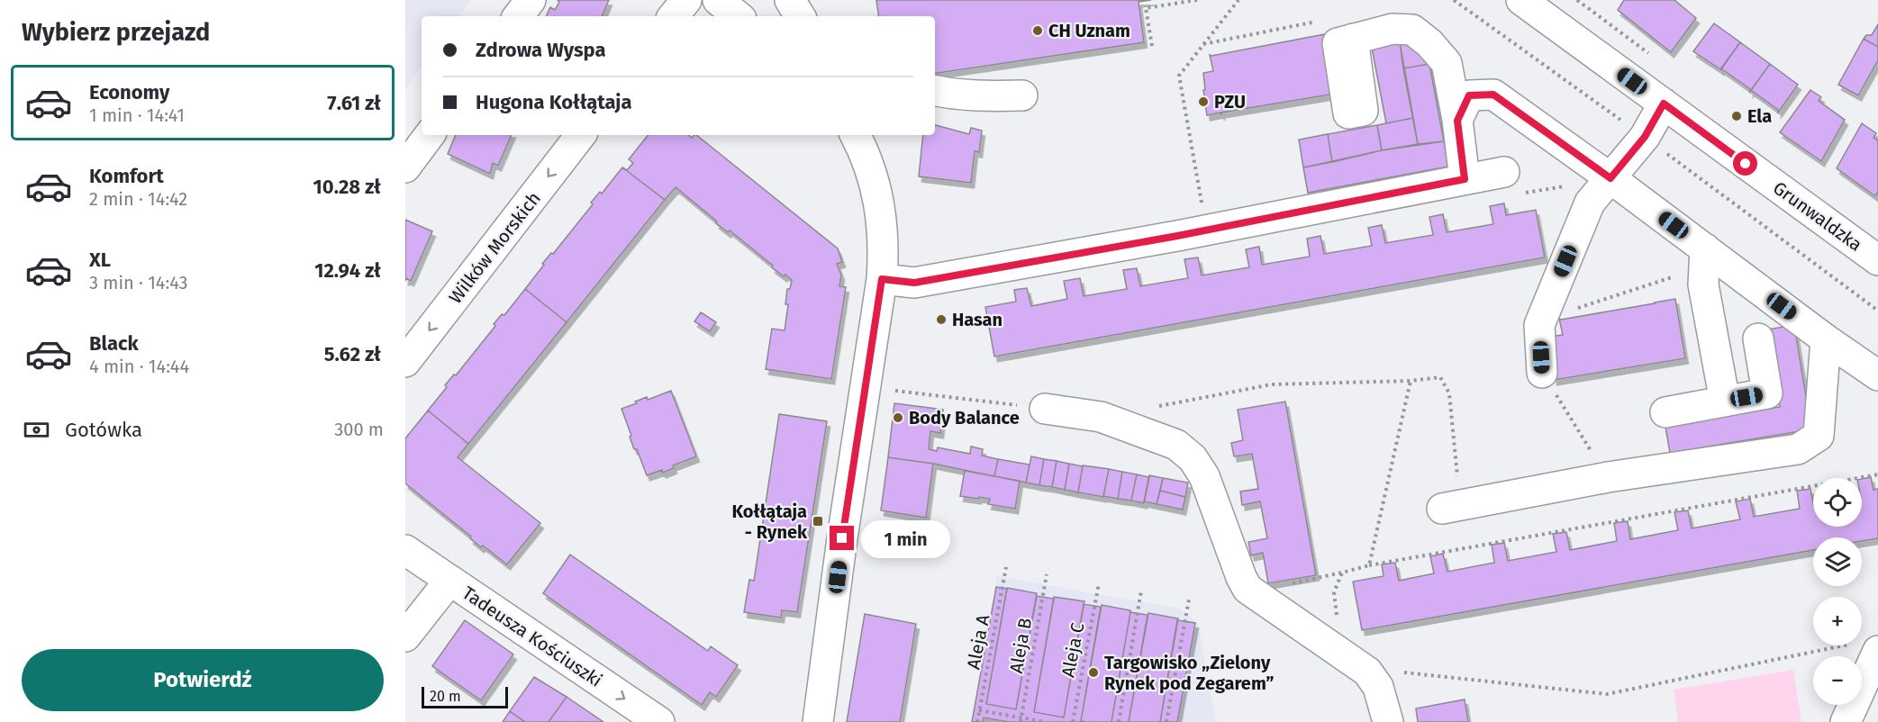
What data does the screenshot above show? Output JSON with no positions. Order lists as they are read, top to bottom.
{
  "streets": {
    "street": ["Grunwaldzka", "Wilków Morskich", "Tadeusza Kościuszki"],
    "path": ["Aleja A", "Aleja B", "Aleja C"]
  },
  "one_way": ["Wilków Morskich", "Tadeusza Kościuszki"],
  "places": {
    "other": [
      "CH Uznam",
      "PZU",
      "Ela",
      "Hasan",
      "Body Balance",
      "Targowisko „Zielony Rynek pod Zegarem”"
    ],
    "transit": ["Kołłątaja - Rynek"]
  },
  "scale_bar": "20 m",
  "page": {
    "heading": "Wybierz przejazd",
    "banner": ["Zdrowa Wyspa", "Hugona Kołłątaja"],
    "list": [
      {
        "name": "Economy",
        "note": "1 min · 14:41",
        "value": "7.61 zł"
      },
      {
        "name": "Komfort",
        "note": "2 min · 14:42",
        "value": "10.28 zł"
      },
      {
        "name": "XL",
        "note": "3 min · 14:43",
        "value": "12.94 zł"
      },
      {
        "name": "Black",
        "note": "4 min · 14:44",
        "value": "5.62 zł"
      }
    ],
    "pay": ["Gotówka", "300 m"],
    "map_buttons": ["+", "−"],
    "bubble": "1 min",
    "buttons": "Potwierdź",
    "scale": "20 m"
  }
}
